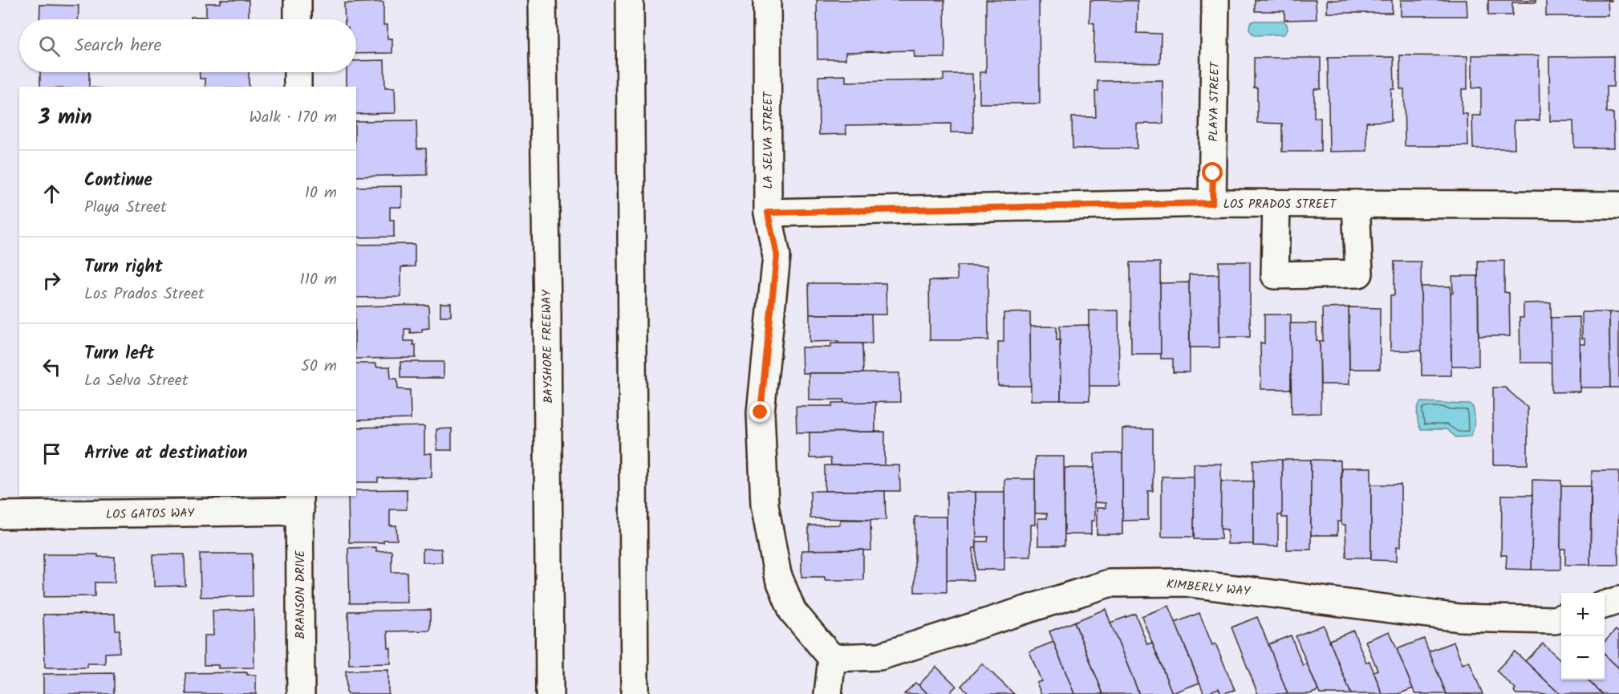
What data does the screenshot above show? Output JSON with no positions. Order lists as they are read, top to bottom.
{
  "streets": {
    "main road": [
      "PLAYA STREET",
      "LA SELVA STREET",
      "LOS PRADOS STREET",
      "BAYSHORE FREEWAY",
      "LOS GATOS WAY",
      "KIMBERLY WAY",
      "BRANSON DRIVE"
    ]
  },
  "crossings": [
    ["PLAYA STREET", "LOS PRADOS STREET"],
    ["LA SELVA STREET", "LOS PRADOS STREET"],
    ["LA SELVA STREET", "KIMBERLY WAY"],
    ["LOS GATOS WAY", "BRANSON DRIVE"]
  ],
  "page": {
    "search": "Search here",
    "heading": ["3 min", "Walk · 170 m"],
    "list": [
      ["Continue", "Playa Street", "10 m"],
      ["Turn right", "Los Prados Street", "110 m"],
      ["Turn left", "La Selva Street", "50 m"],
      "Arrive at destination"
    ],
    "map_buttons": ["+", "−"]
  }
}
